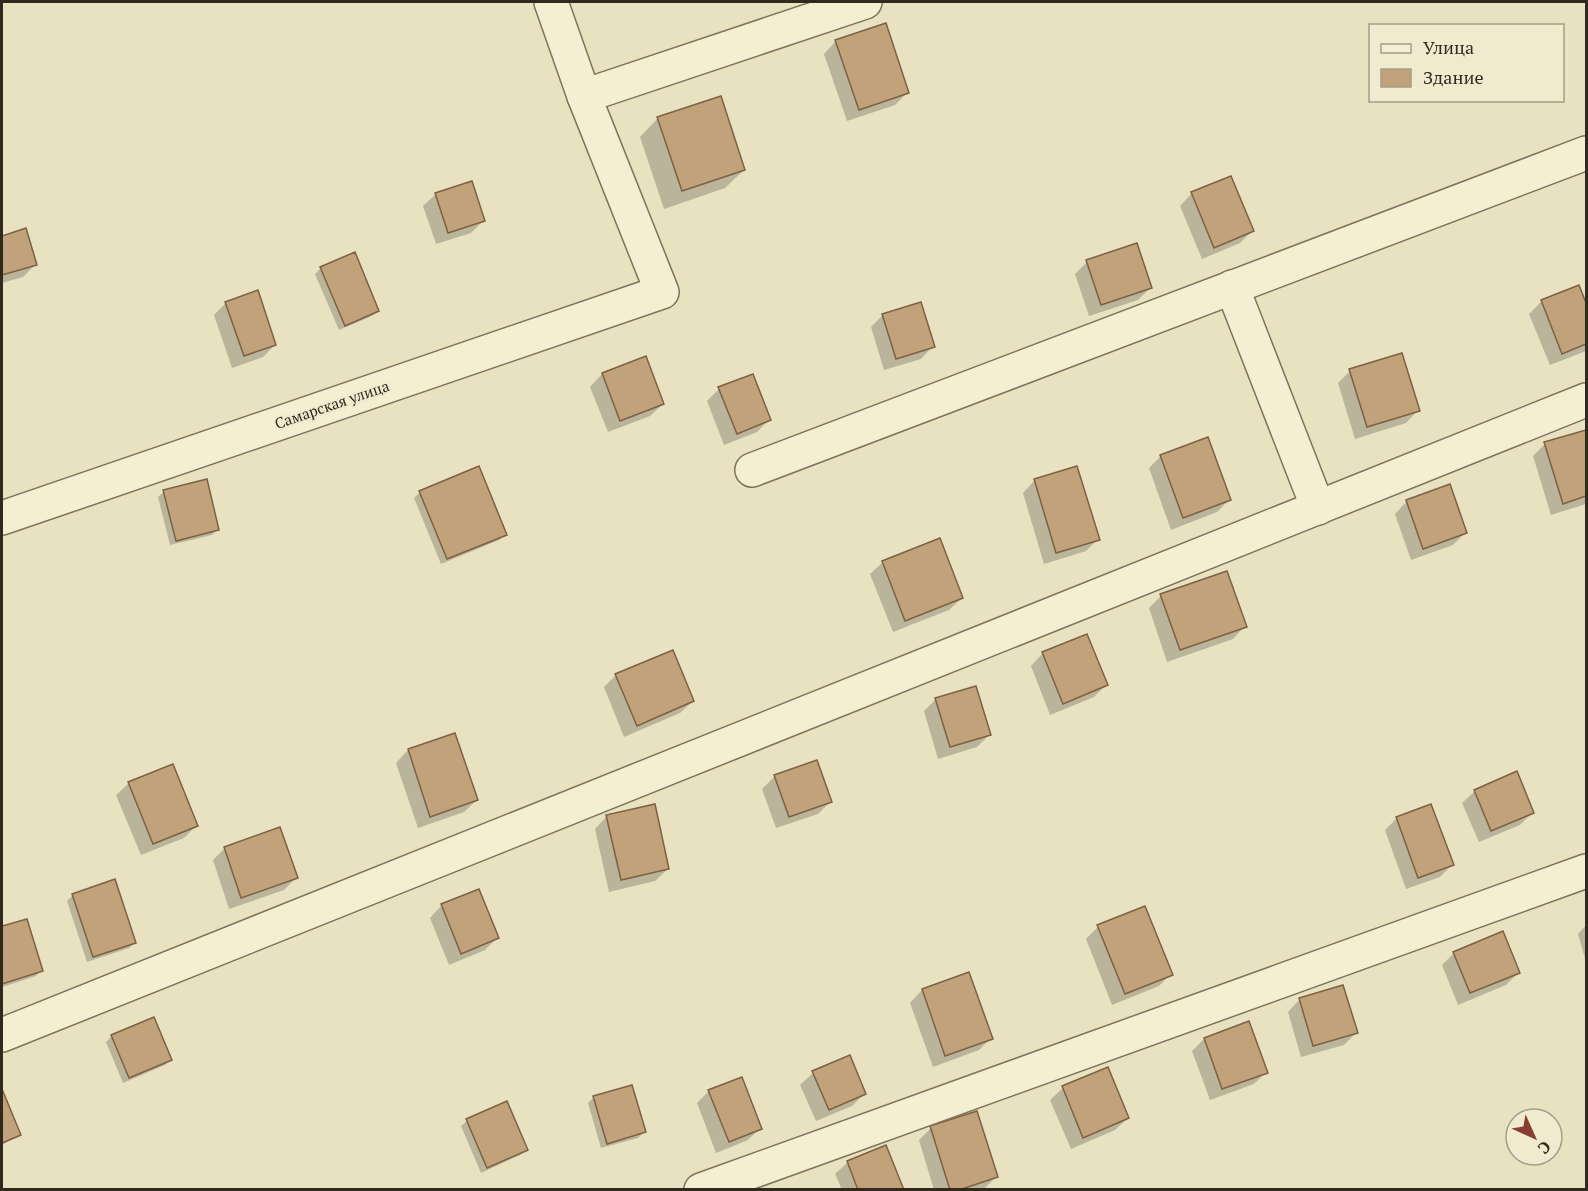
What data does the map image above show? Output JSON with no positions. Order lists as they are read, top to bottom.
{
  "streets": {
    "street": ["Самарская улица"]
  },
  "legend": ["Улица", "Здание"],
  "north": "bottom right"
}
